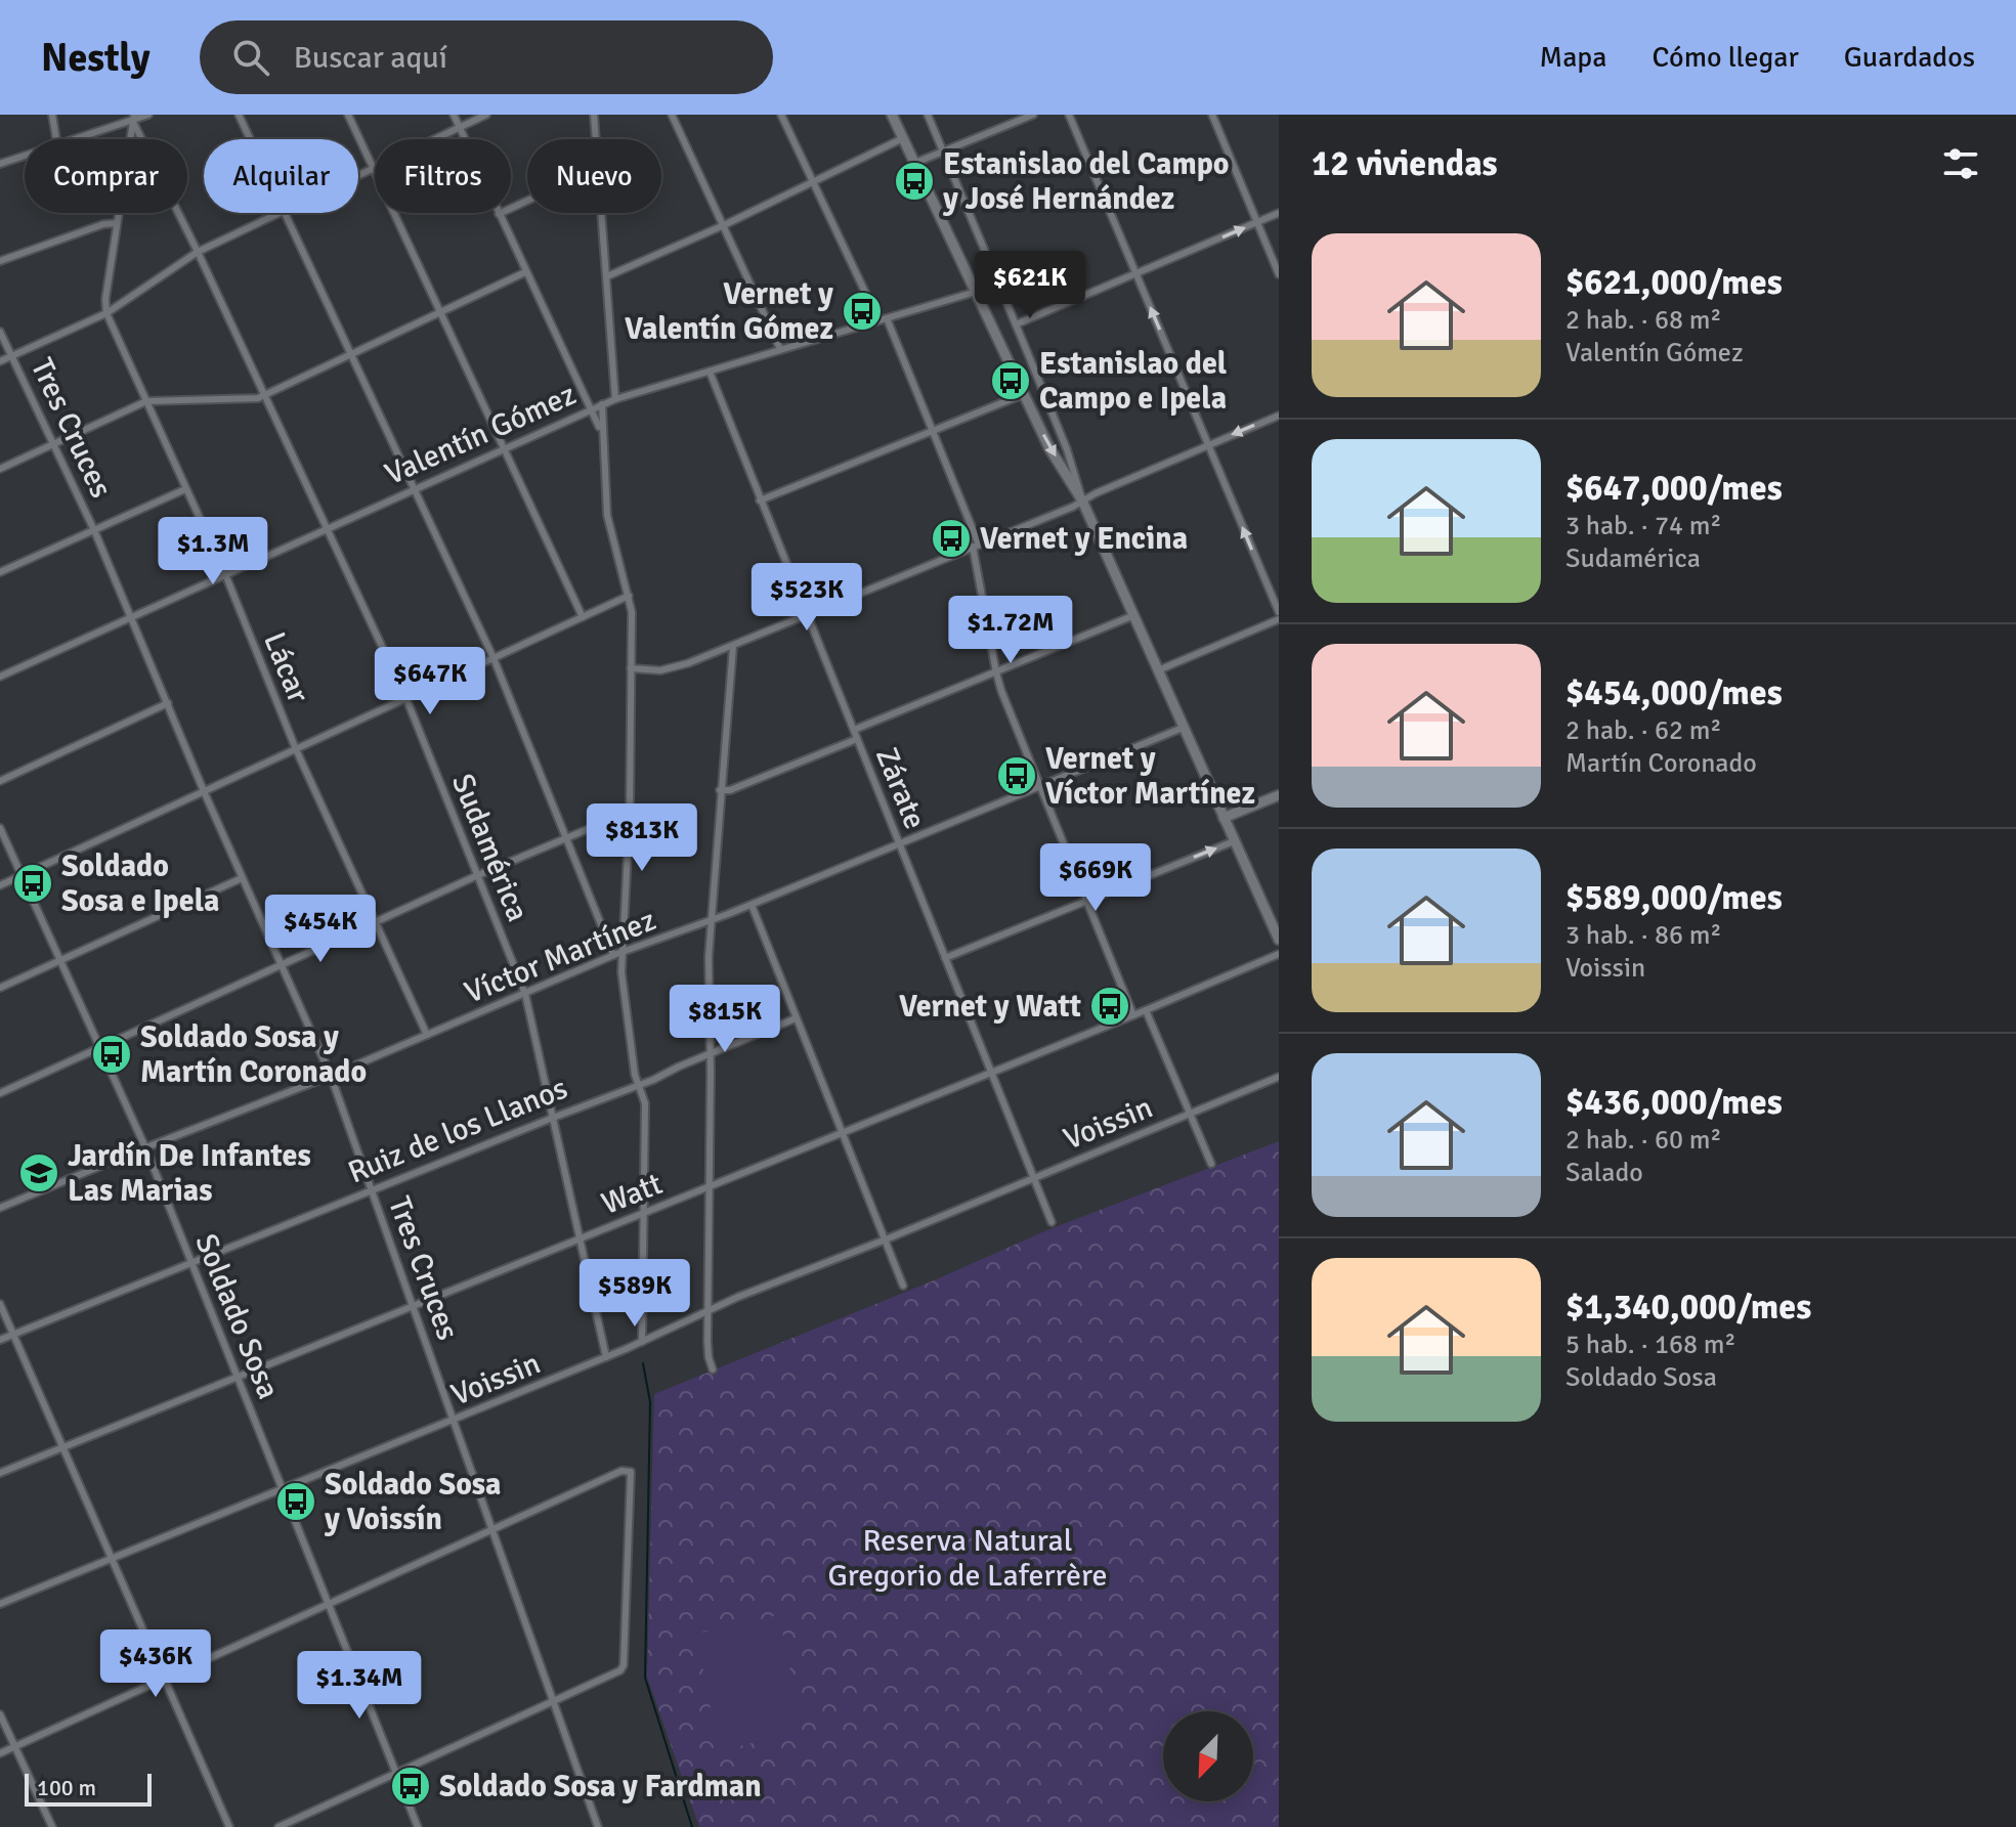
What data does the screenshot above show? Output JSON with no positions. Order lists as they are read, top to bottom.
{
  "streets": {
    "street": [
      "Tres Cruces",
      "Valentín Gómez",
      "Lácar",
      "Zárate",
      "Sudamérica",
      "Víctor Martínez",
      "Voissin",
      "Ruiz de los Llanos",
      "Watt",
      "Soldado Sosa"
    ]
  },
  "crossings": [
    ["Tres Cruces", "Valentín Gómez"],
    ["Tres Cruces", "Víctor Martínez"],
    ["Tres Cruces", "Voissin"],
    ["Tres Cruces", "Ruiz de los Llanos"],
    ["Tres Cruces", "Watt"],
    ["Valentín Gómez", "Lácar"],
    ["Valentín Gómez", "Zárate"],
    ["Valentín Gómez", "Sudamérica"],
    ["Lácar", "Sudamérica"],
    ["Lácar", "Víctor Martínez"],
    ["Zárate", "Víctor Martínez"],
    ["Zárate", "Voissin"],
    ["Zárate", "Watt"],
    ["Sudamérica", "Víctor Martínez"],
    ["Sudamérica", "Voissin"],
    ["Sudamérica", "Ruiz de los Llanos"],
    ["Sudamérica", "Watt"],
    ["Víctor Martínez", "Soldado Sosa"],
    ["Voissin", "Soldado Sosa"],
    ["Ruiz de los Llanos", "Soldado Sosa"],
    ["Watt", "Soldado Sosa"]
  ],
  "parks": ["Reserva Natural Gregorio de Laferrère"],
  "places": {
    "bus stop": [
      "Estanislao del Campo y José Hernández",
      "Vernet y Valentín Gómez",
      "Estanislao del Campo e Ipela",
      "Vernet y Encina",
      "Vernet y Víctor Martínez",
      "Soldado Sosa e Ipela",
      "Vernet y Watt",
      "Soldado Sosa y Martín Coronado",
      "Soldado Sosa y Voissín",
      "Soldado Sosa y Fardman"
    ],
    "school or university": ["Jardín De Infantes Las Marias"]
  },
  "scale_bar": "100 m",
  "north": "bottom left",
  "page": {
    "header": "Nestly",
    "search": "Buscar aquí",
    "nav": ["Mapa", "Cómo llegar", "Guardados"],
    "heading": "12 viviendas",
    "chip": [
      "Comprar",
      "Alquilar",
      "Filtros",
      "Nuevo"
    ],
    "list": [
      {
        "name": "$621,000/mes",
        "note": "2 hab. · 68 m² · Valentín Gómez"
      },
      {
        "name": "$647,000/mes",
        "note": "3 hab. · 74 m² · Sudamérica"
      },
      {
        "name": "$454,000/mes",
        "note": "2 hab. · 62 m² · Martín Coronado"
      },
      {
        "name": "$589,000/mes",
        "note": "3 hab. · 86 m² · Voissin"
      },
      {
        "name": "$436,000/mes",
        "note": "2 hab. · 60 m² · Salado"
      },
      {
        "name": "$1,340,000/mes",
        "note": "5 hab. · 168 m² · Soldado Sosa"
      }
    ],
    "price": [
      "$621K",
      "$1.3M",
      "$523K",
      "$1.72M",
      "$647K",
      "$813K",
      "$669K",
      "$454K",
      "$815K",
      "$589K",
      "$436K",
      "$1.34M"
    ],
    "scale": "100 m"
  }
}
